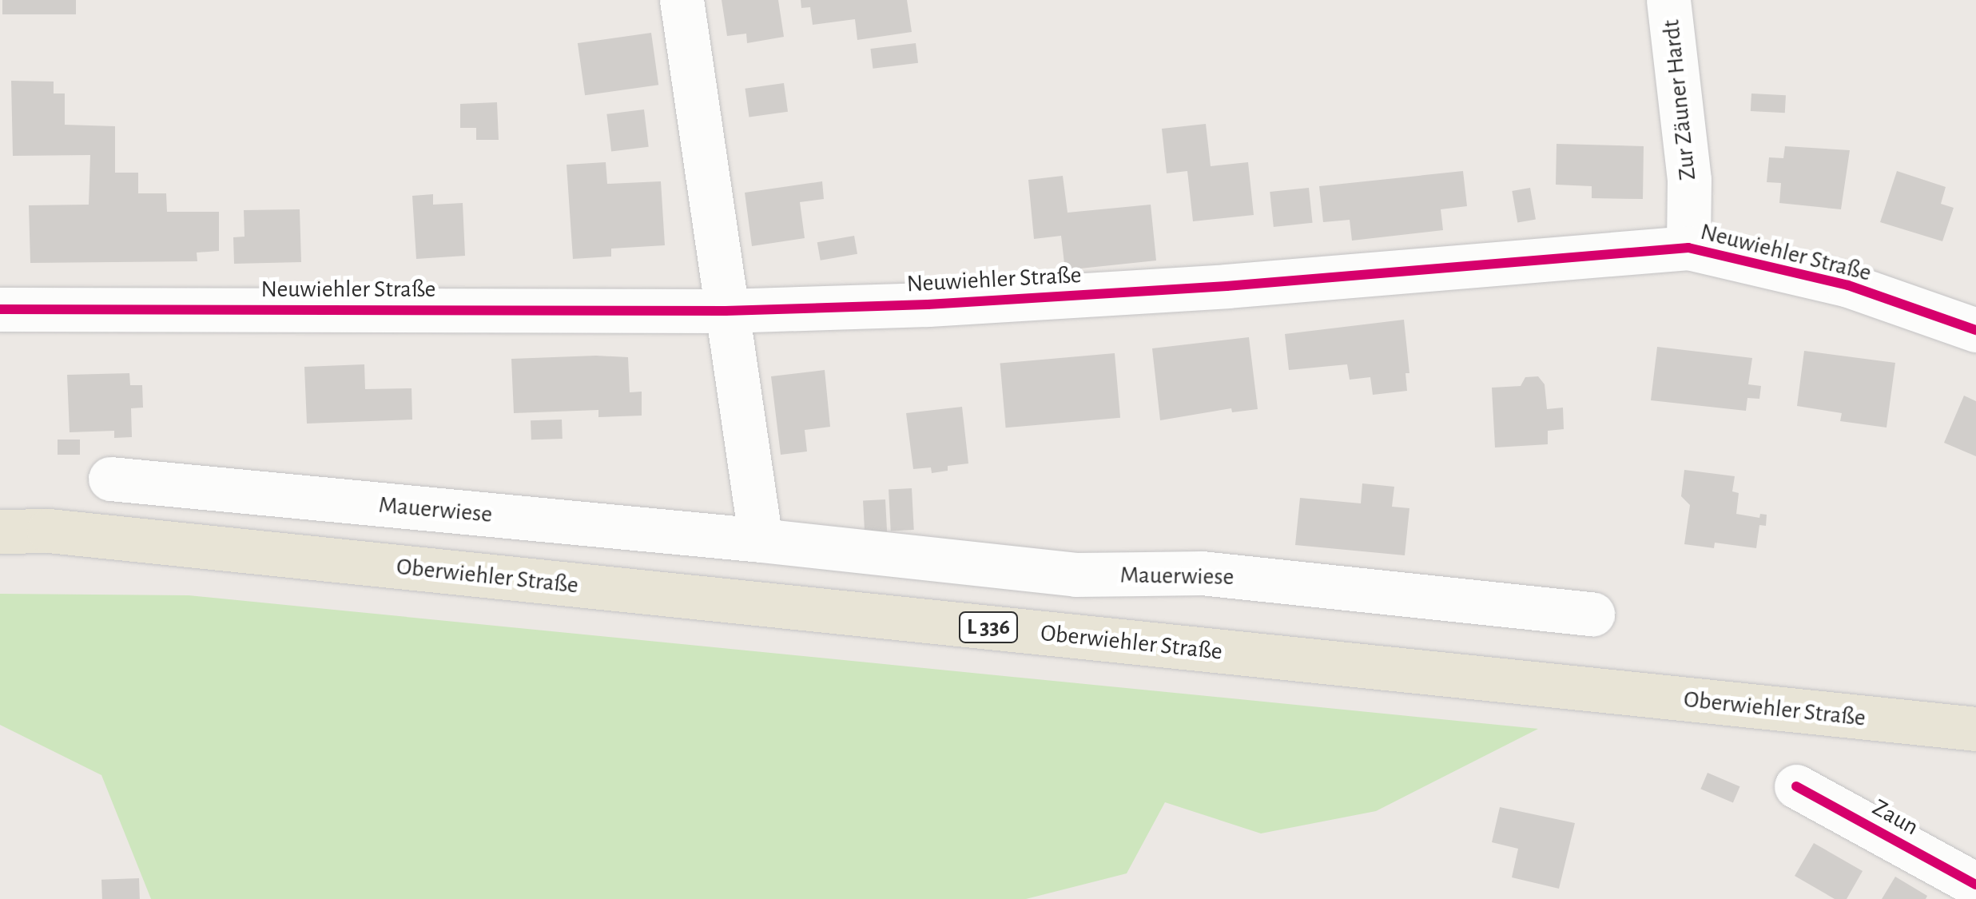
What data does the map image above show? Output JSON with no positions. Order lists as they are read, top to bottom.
{
  "streets": {
    "main road": ["Oberwiehler Straße", "L 336"],
    "street": [
      "Zur Zäuner Hardt",
      "Neuwiehler Straße",
      "Mauerwiese",
      "Zaun"
    ]
  },
  "crossings": [
    ["Zur Zäuner Hardt", "Neuwiehler Straße"]
  ]
}
